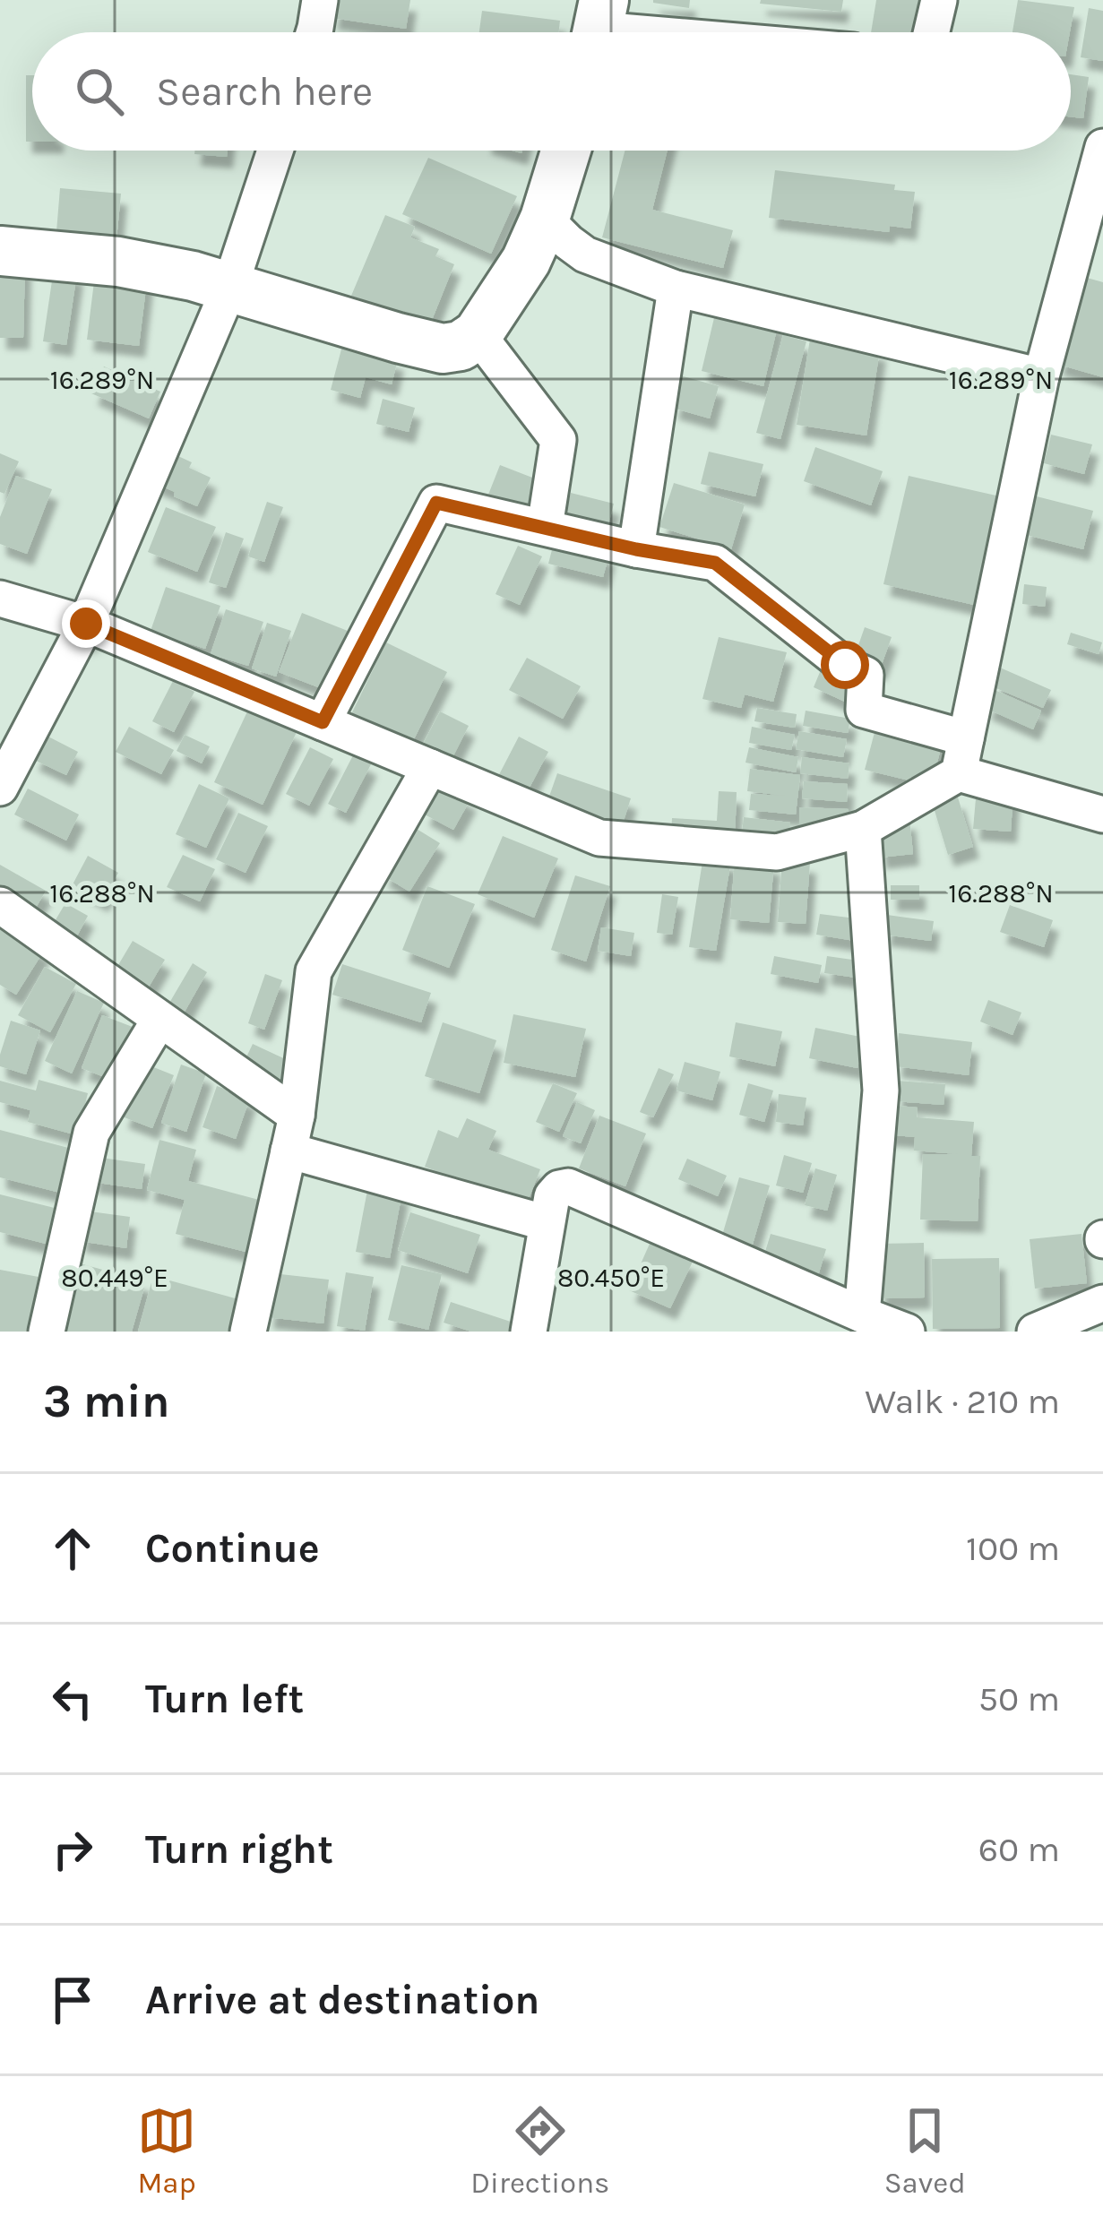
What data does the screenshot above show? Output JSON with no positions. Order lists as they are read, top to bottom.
{
  "page": {
    "search": "Search here",
    "heading": ["3 min", "Walk · 210 m"],
    "list": [
      ["Continue", "100 m"],
      ["Turn left", "50 m"],
      ["Turn right", "60 m"],
      "Arrive at destination"
    ],
    "nav": ["Map", "Directions", "Saved"]
  },
  "coordinates": [
    "16.289°N",
    "16.288°N",
    "80.449°E",
    "80.450°E"
  ]
}
